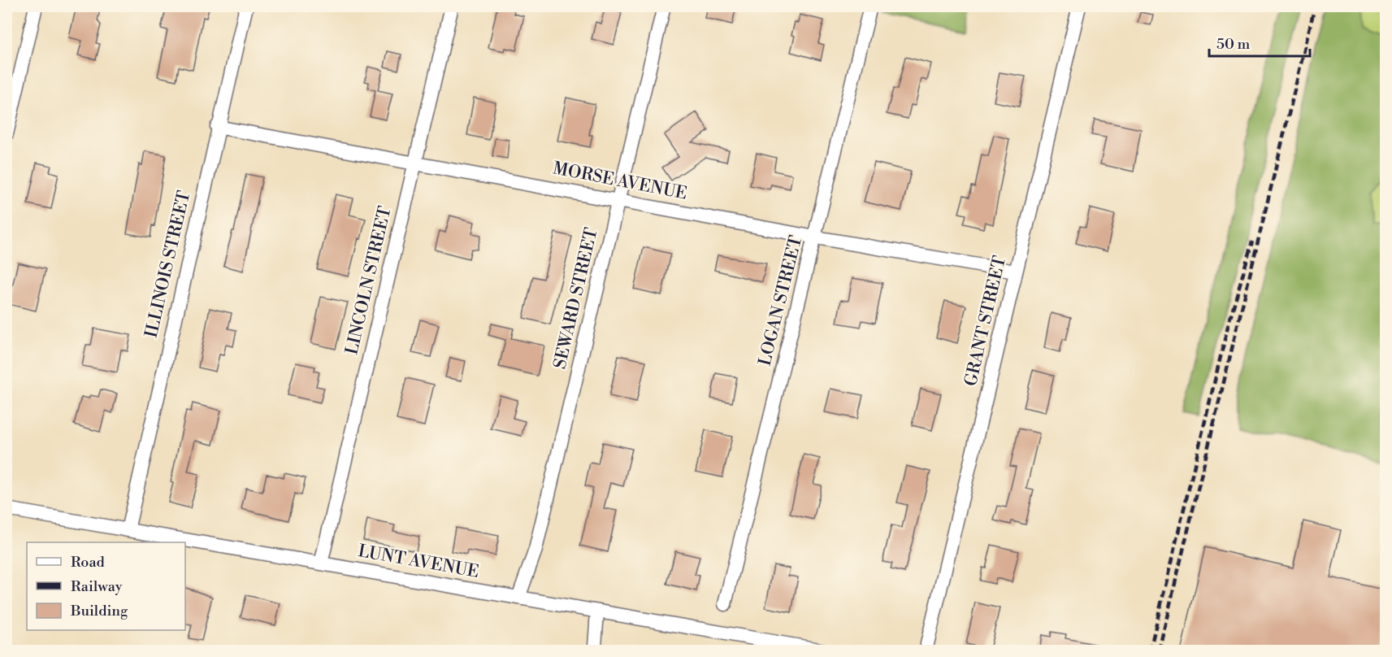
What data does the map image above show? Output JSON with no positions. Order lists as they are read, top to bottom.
{
  "streets": {
    "street": [
      "MORSE AVENUE",
      "ILLINOIS STREET",
      "LINCOLN STREET",
      "SEWARD STREET",
      "LOGAN STREET",
      "GRANT STREET",
      "LUNT AVENUE"
    ]
  },
  "crossings": [
    ["MORSE AVENUE", "ILLINOIS STREET"],
    ["MORSE AVENUE", "LINCOLN STREET"],
    ["MORSE AVENUE", "SEWARD STREET"],
    ["MORSE AVENUE", "LOGAN STREET"],
    ["MORSE AVENUE", "GRANT STREET"],
    ["ILLINOIS STREET", "LUNT AVENUE"],
    ["LINCOLN STREET", "LUNT AVENUE"],
    ["SEWARD STREET", "LUNT AVENUE"]
  ],
  "legend": ["Road", "Railway", "Building"],
  "scale_bar": "50 m"
}
